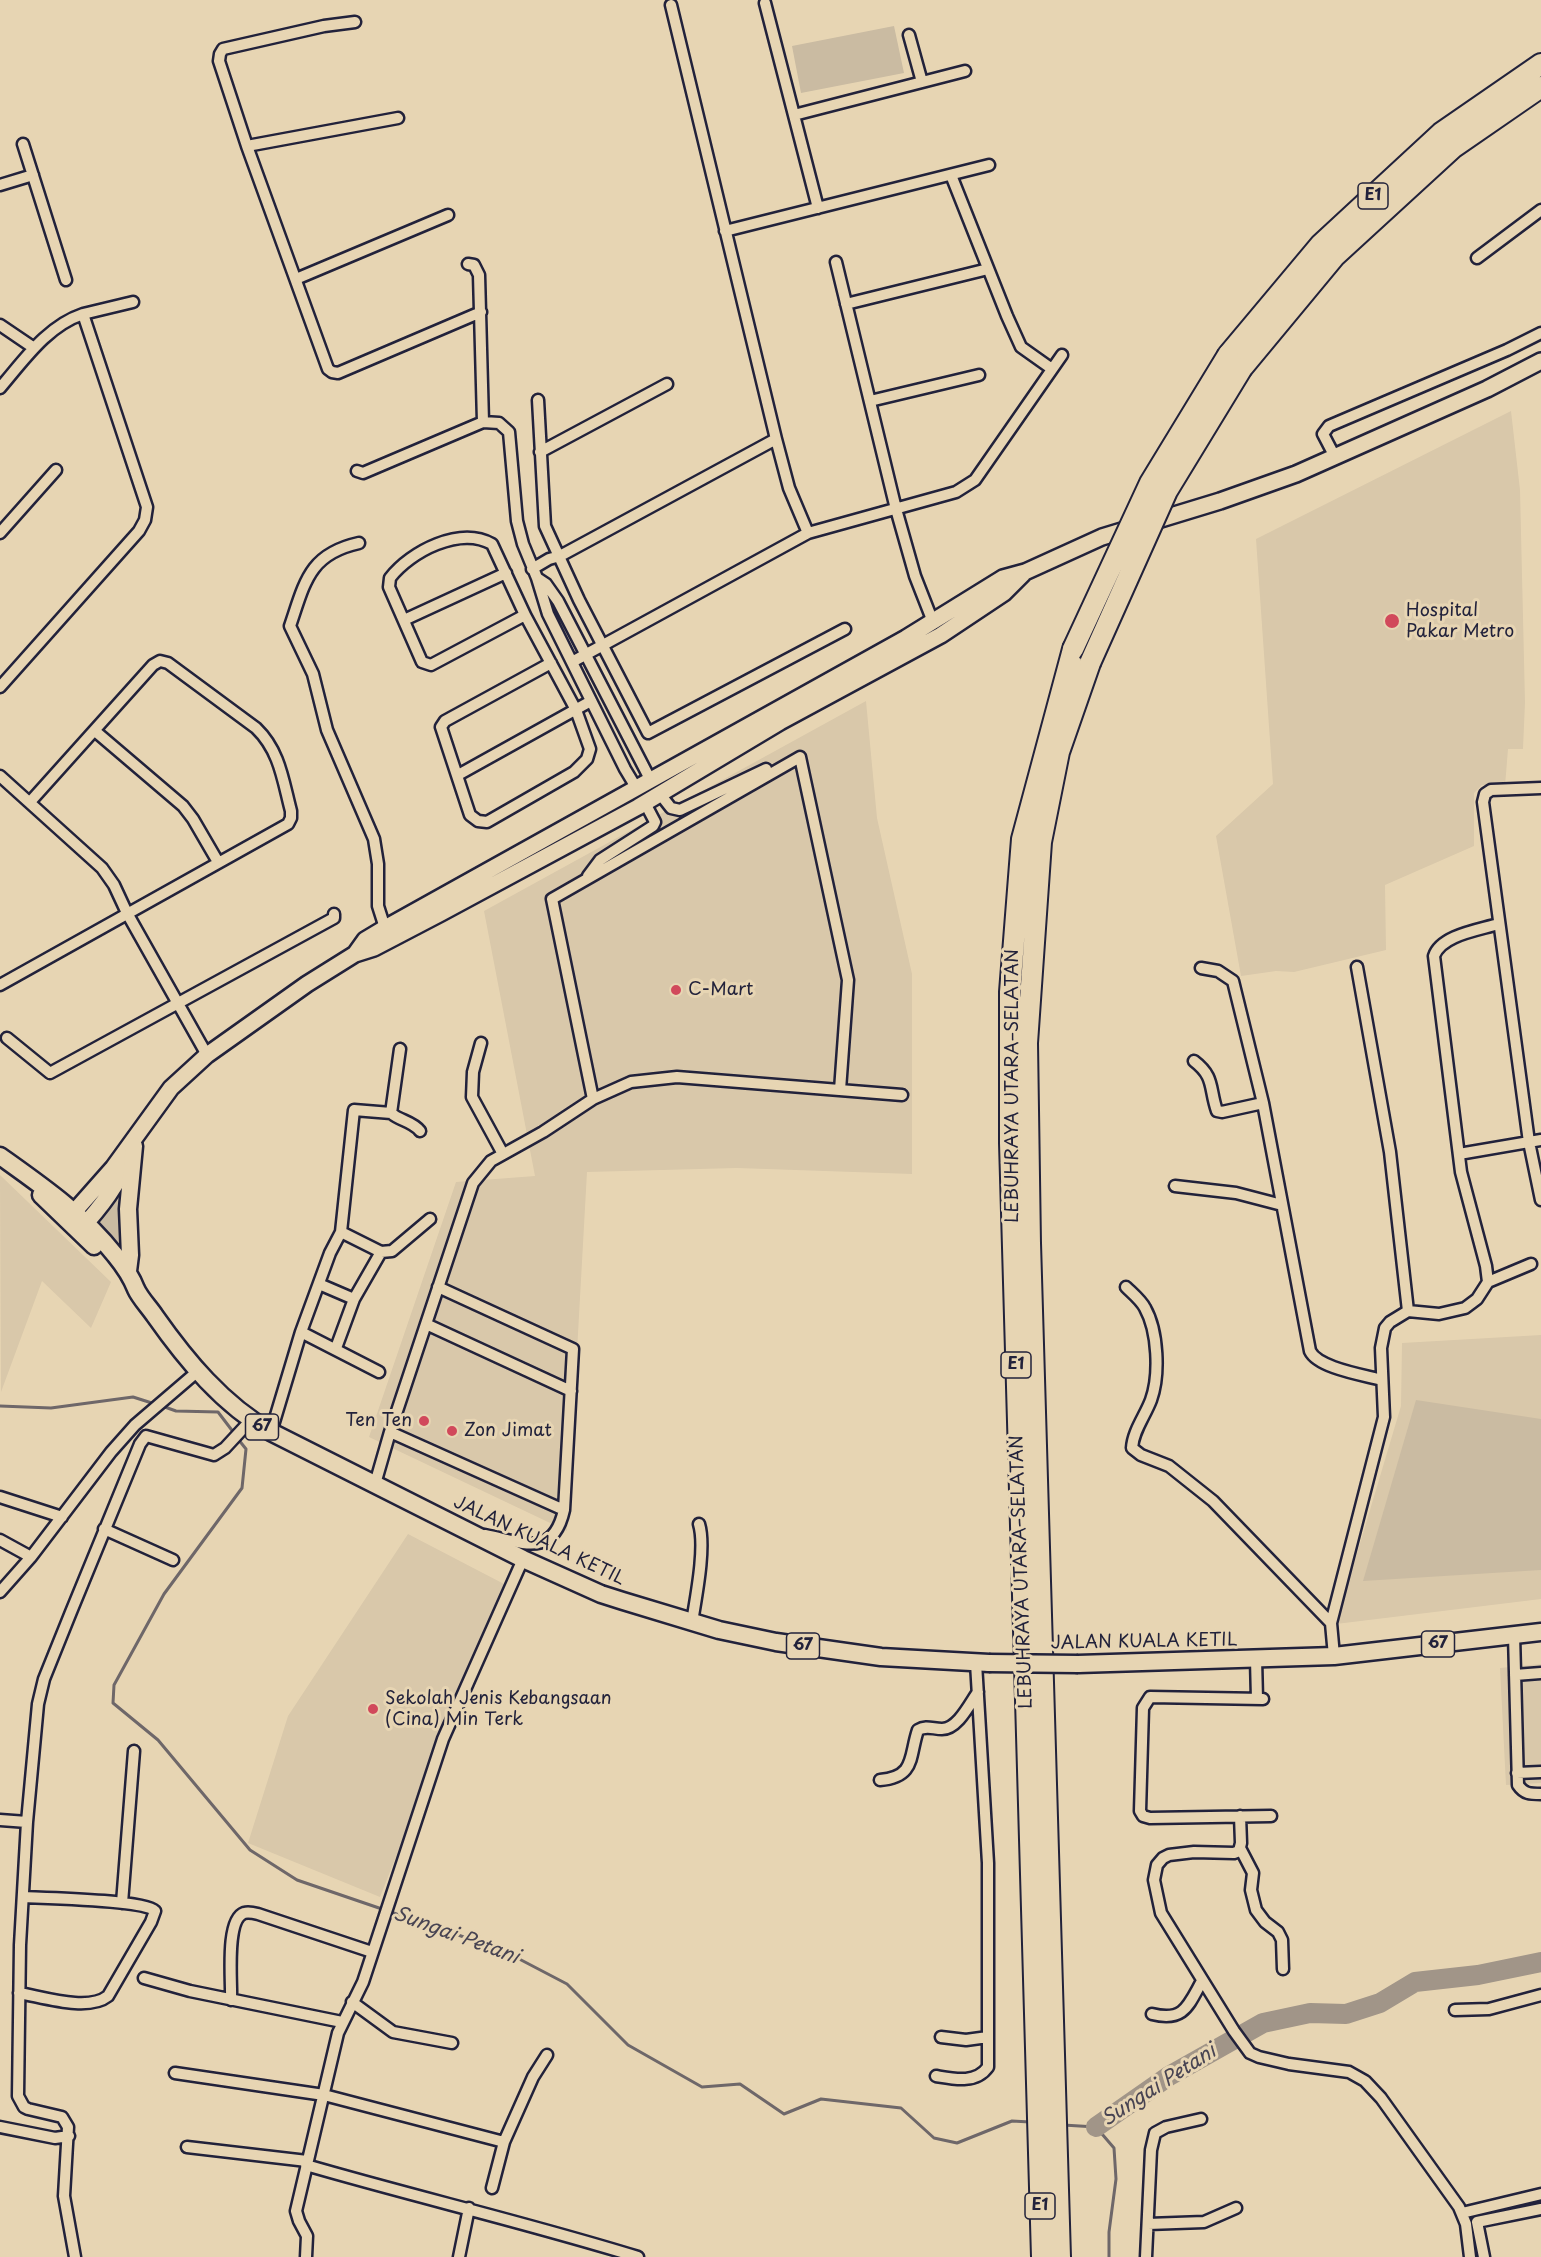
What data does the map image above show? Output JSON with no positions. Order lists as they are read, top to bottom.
{
  "streets": {
    "highway": ["E1", "LEBUHRAYA UTARA–SELATAN"],
    "main road": ["67", "JALAN KUALA KETIL"]
  },
  "water": ["Sungai Petani"],
  "places": [
    "Hospital Pakar Metro",
    "C-Mart",
    "Ten Ten",
    "Zon Jimat",
    "Sekolah Jenis Kebangsaan (Cina) Min Terk"
  ]
}
